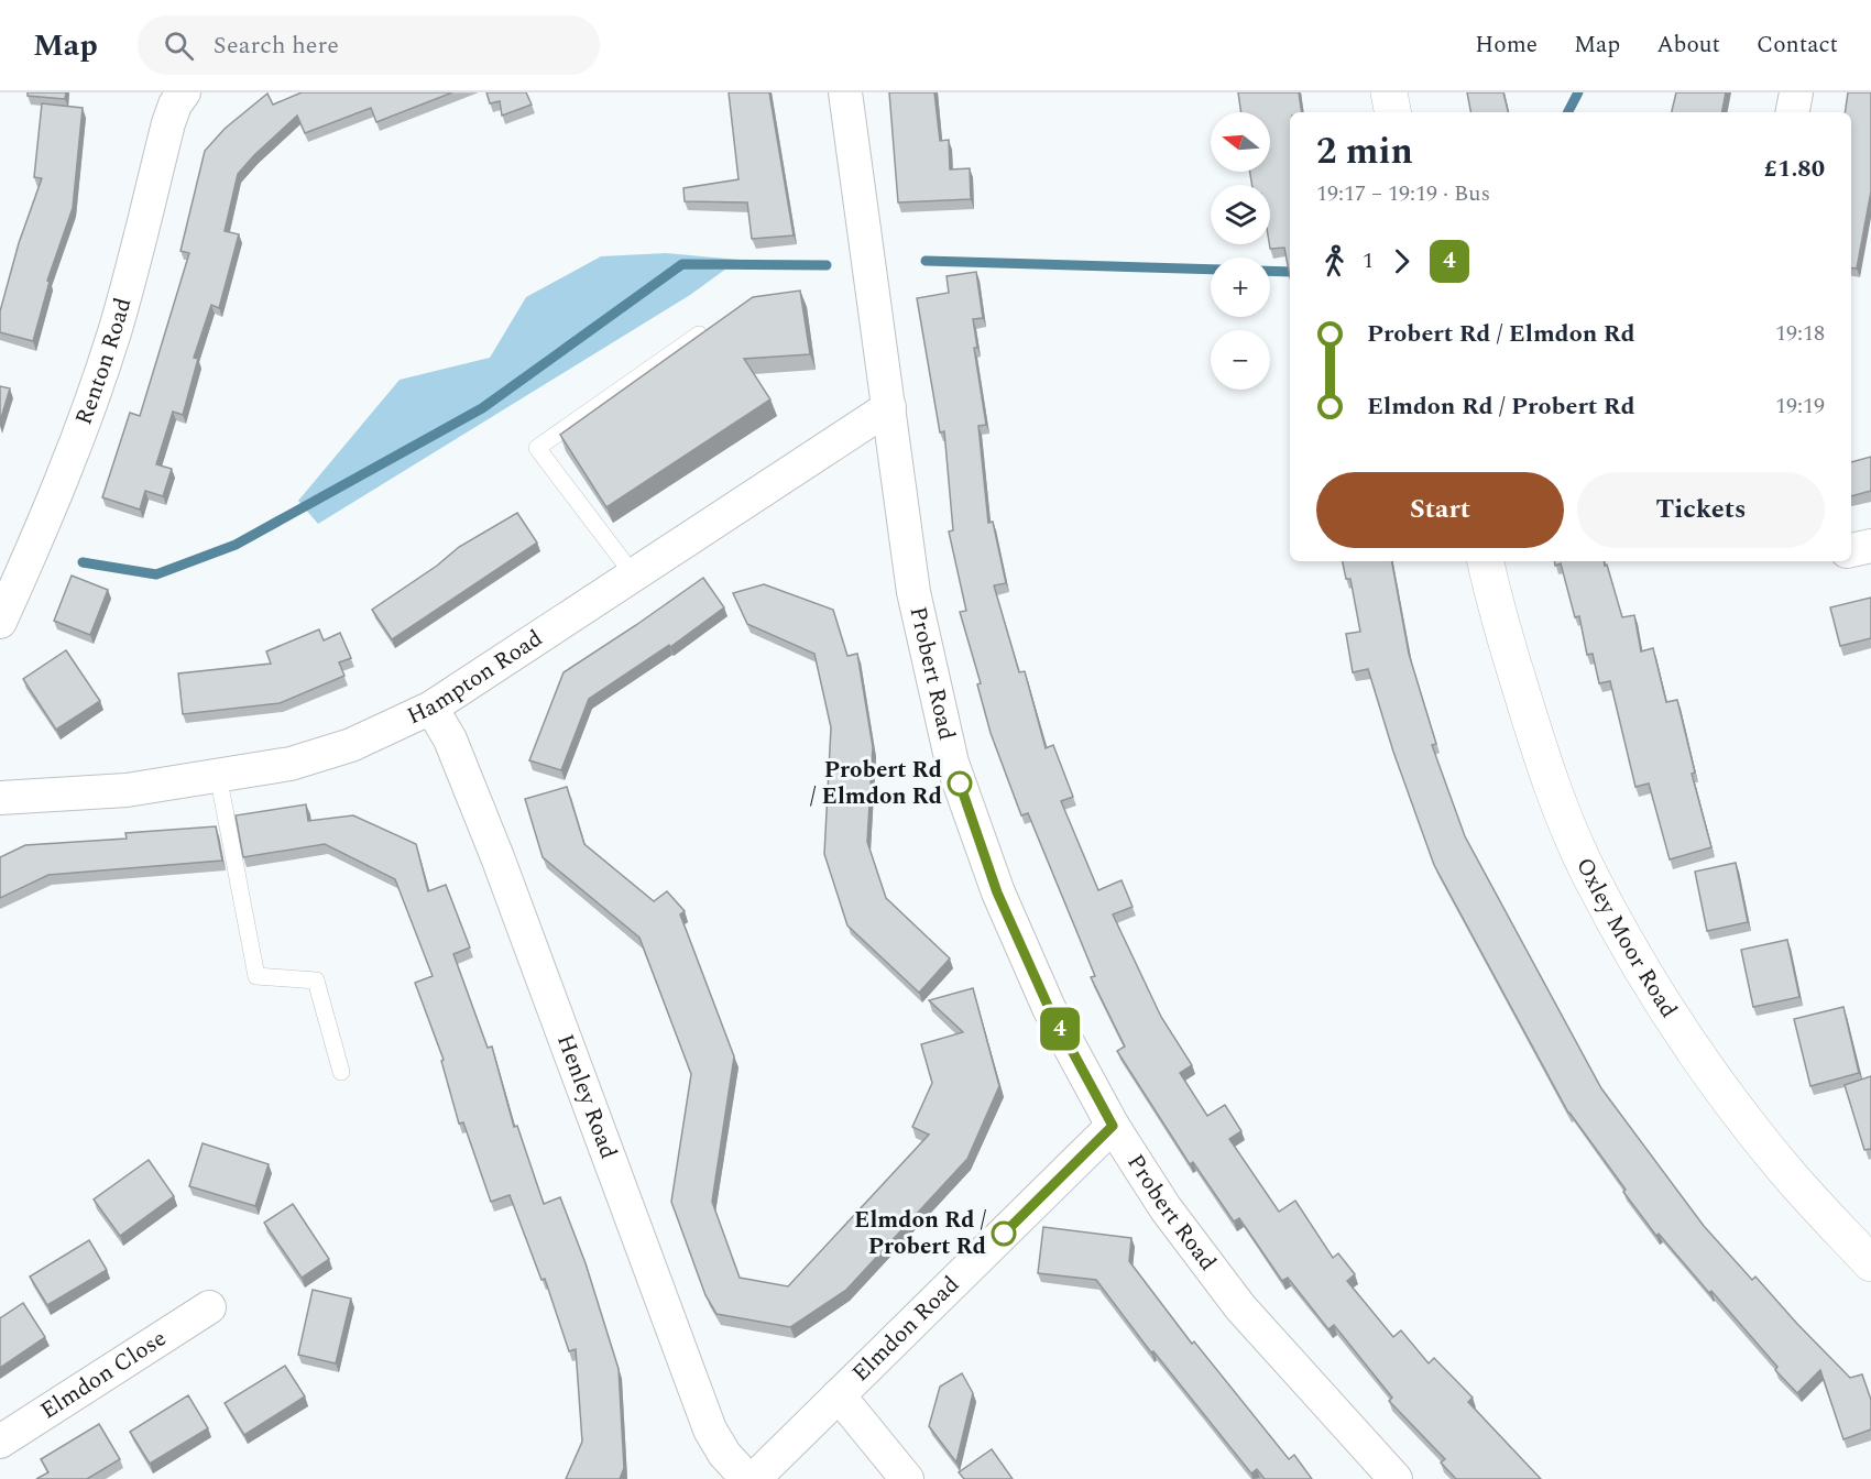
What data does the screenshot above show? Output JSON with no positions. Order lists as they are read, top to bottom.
{
  "streets": {
    "street": [
      "Renton Road",
      "Probert Road",
      "Hampton Road",
      "Oxley Moor Road",
      "Henley Road",
      "Elmdon Road",
      "Elmdon Close"
    ]
  },
  "crossings": [
    ["Probert Road", "Hampton Road"],
    ["Probert Road", "Elmdon Road"],
    ["Hampton Road", "Henley Road"]
  ],
  "places": ["Probert Rd / Elmdon Rd", "Elmdon Rd / Probert Rd"],
  "lines": ["bus line 4"],
  "north": "left",
  "page": {
    "header": "Map",
    "search": "Search here",
    "nav": [
      "Home",
      "Map",
      "About",
      "Contact"
    ],
    "on_map": "4",
    "map_buttons": ["+", "−"],
    "heading": ["2 min", "19:17 – 19:19 · Bus", "£1.80"],
    "legs": ["1", "4"],
    "list": [
      {
        "name": "Probert Rd / Elmdon Rd",
        "value": "19:18"
      },
      {
        "name": "Elmdon Rd / Probert Rd",
        "value": "19:19"
      }
    ],
    "buttons": ["Start", "Tickets"]
  }
}
